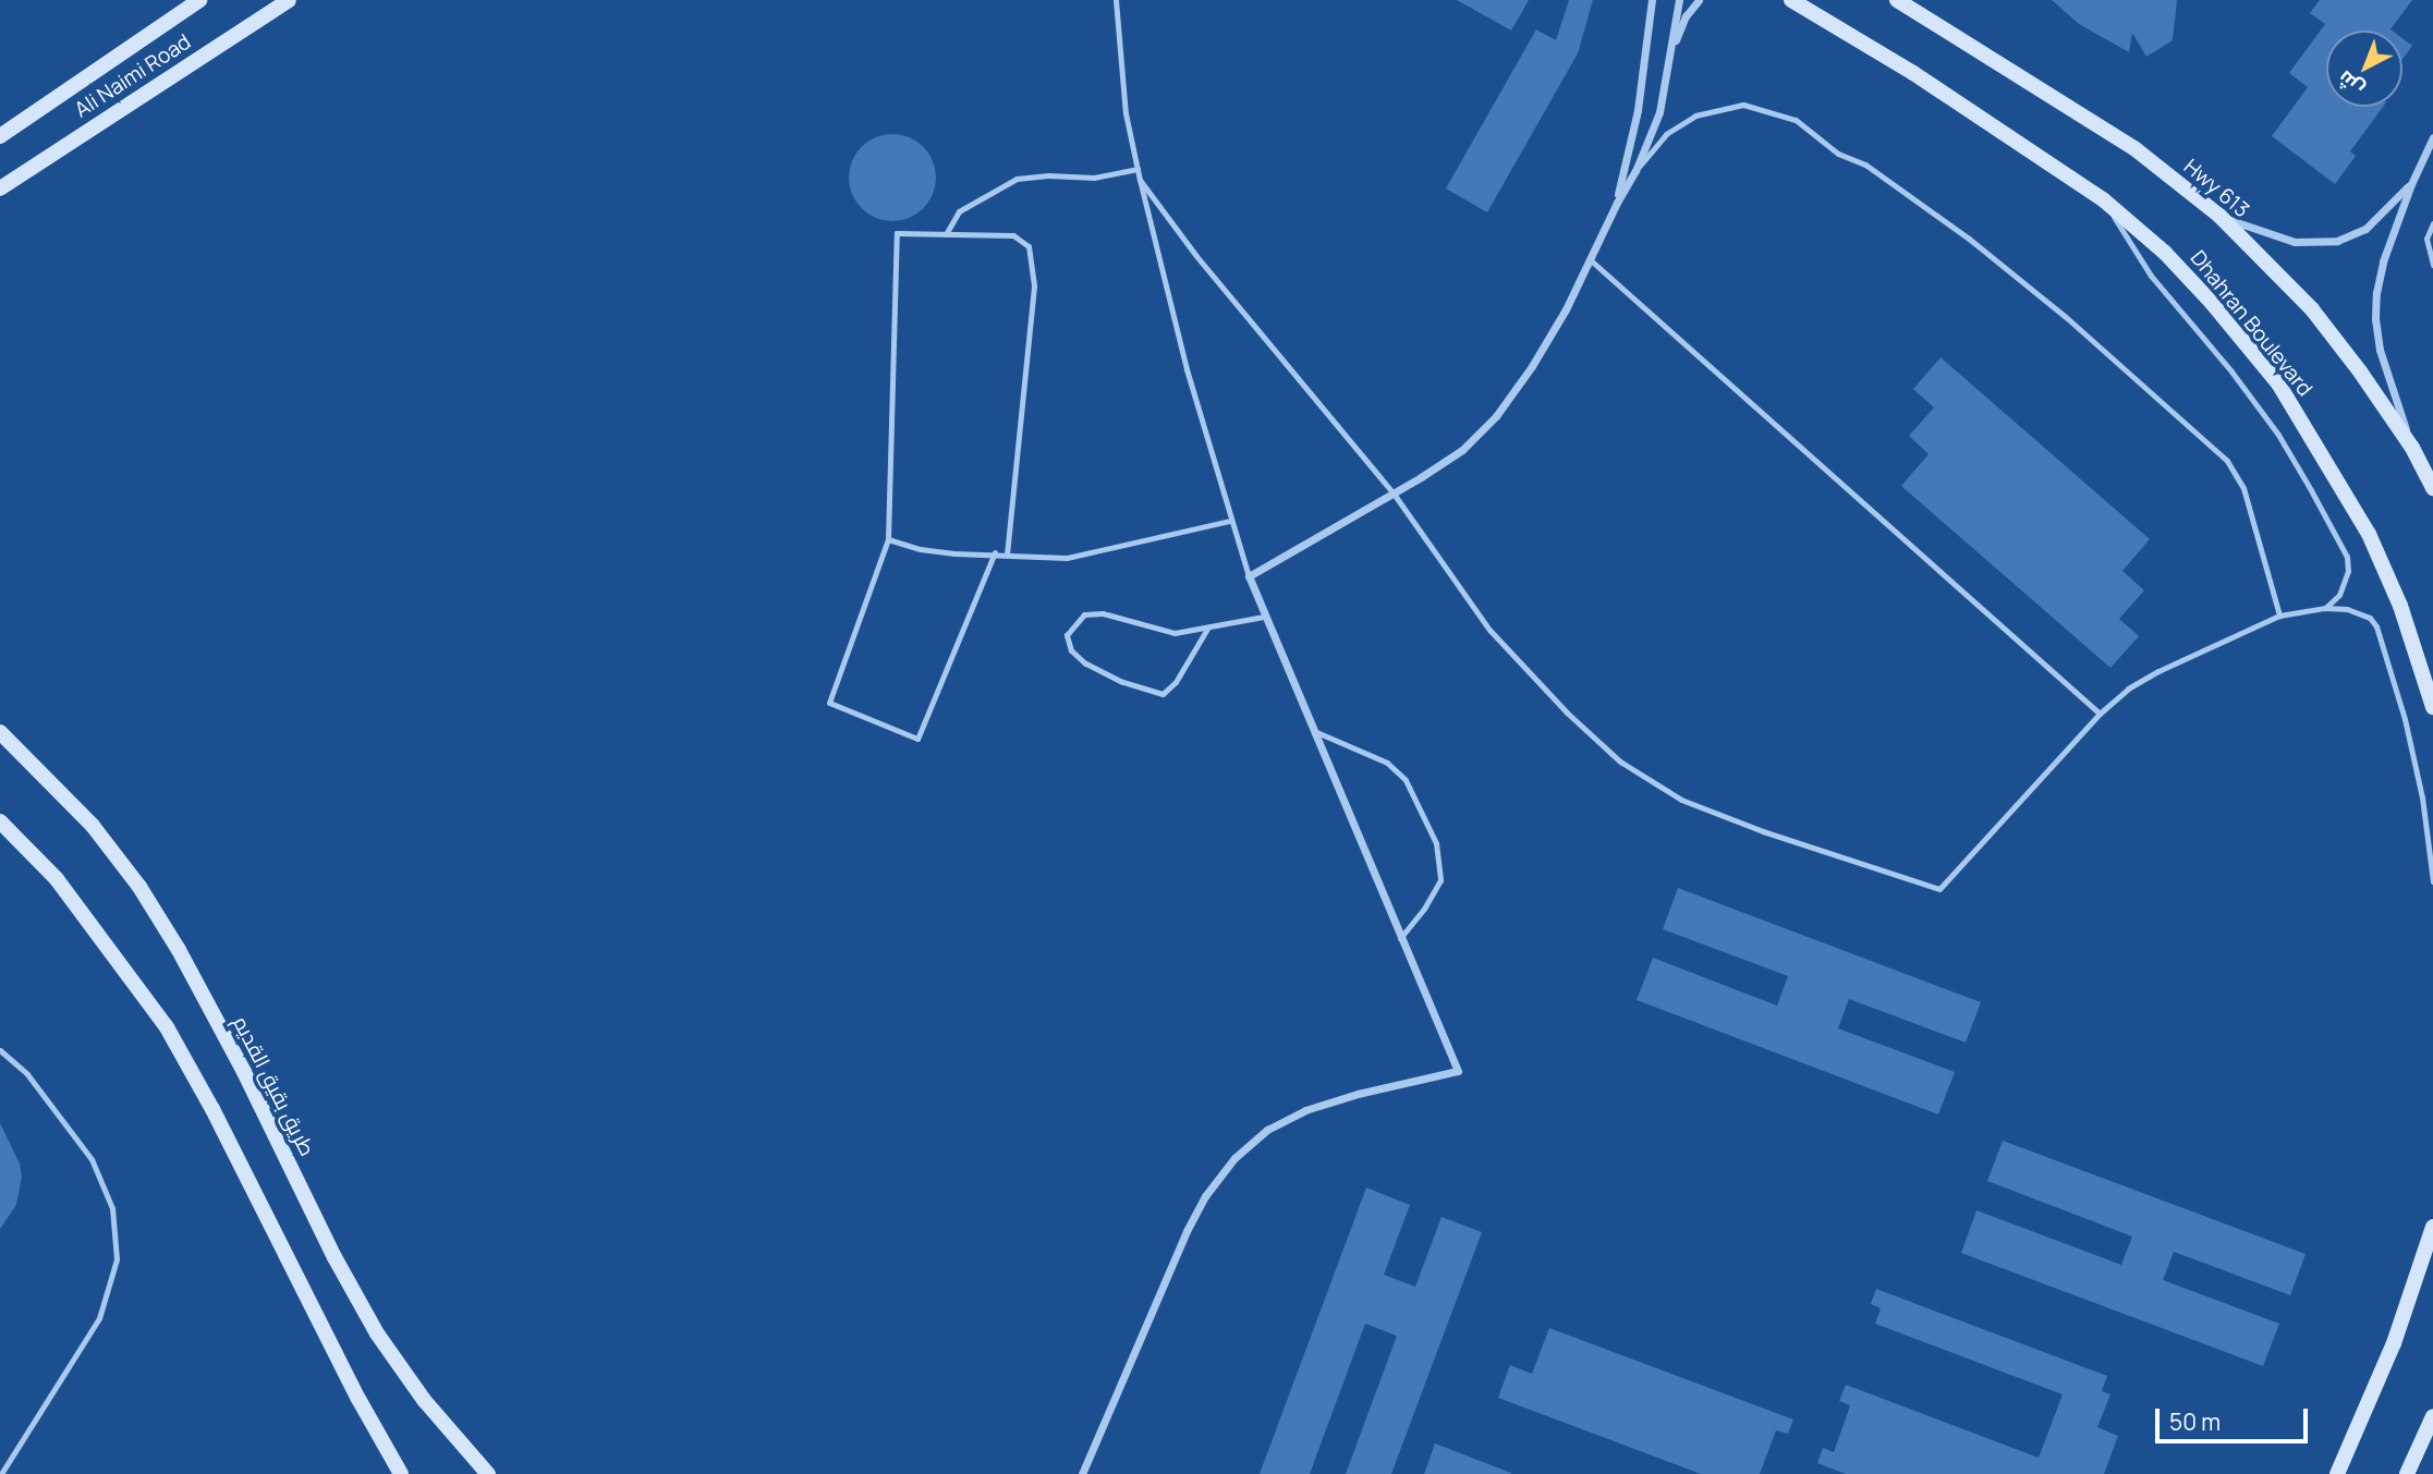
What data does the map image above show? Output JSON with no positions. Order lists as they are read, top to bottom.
{
  "streets": {
    "main road": [
      "Ali Naimi Road",
      "Hwy 613",
      "Dhahran Boulevard",
      "طريق بقيق القديم"
    ]
  },
  "scale_bar": "50 m",
  "north": "bottom left"
}
